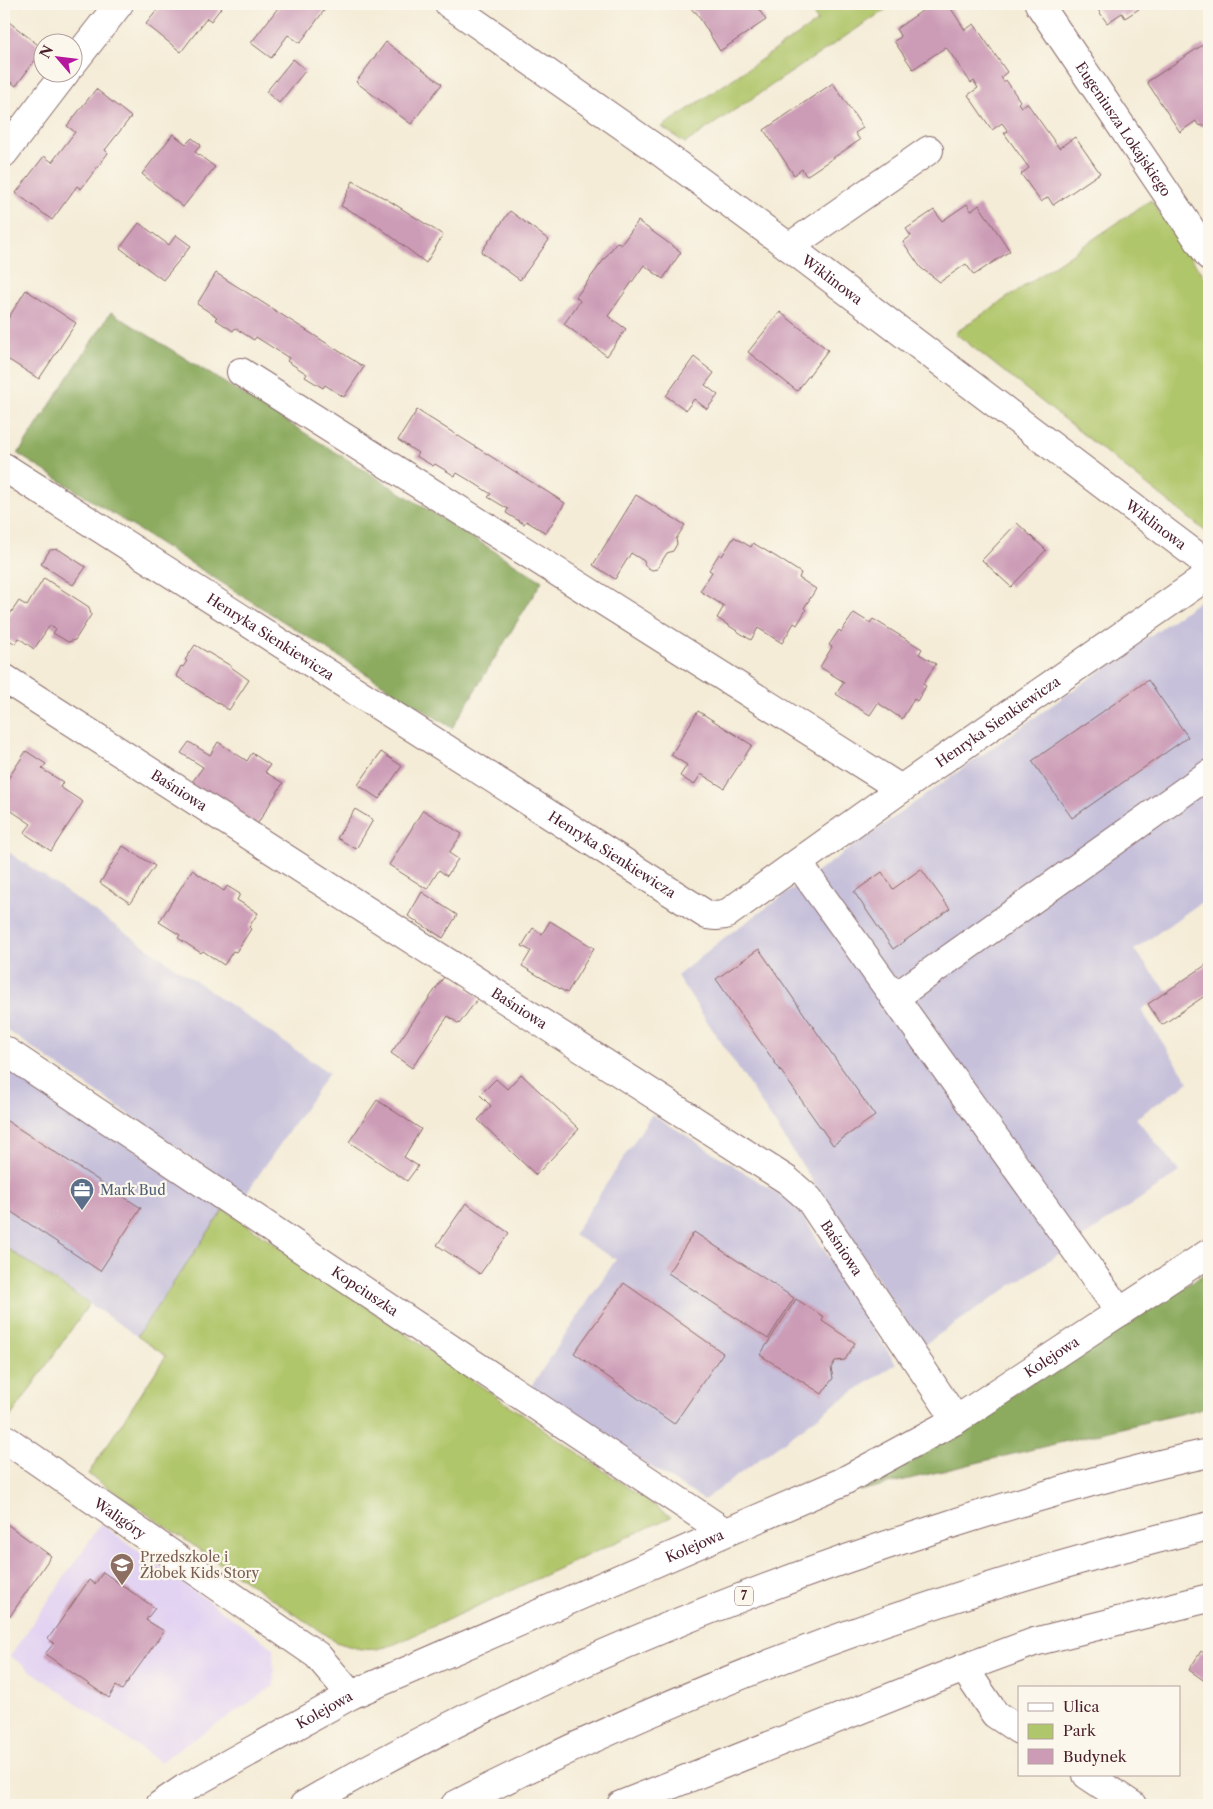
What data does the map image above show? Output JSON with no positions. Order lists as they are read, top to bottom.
{
  "streets": {
    "main road": [
      "Eugeniusza Lokajskiego",
      "Wiklinowa",
      "Henryka Sienkiewicza",
      "Baśniowa",
      "Kopciuszka",
      "Kolejowa",
      "Waligóry",
      "7"
    ]
  },
  "crossings": [
    ["Baśniowa", "Kolejowa"],
    ["Kopciuszka", "Kolejowa"],
    ["Kolejowa", "Waligóry"]
  ],
  "places": {
    "office": ["Mark Bud"],
    "school or university": ["Przedszkole i Żłobek Kids Story"]
  },
  "legend": ["Ulica", "Park", "Budynek"],
  "north": "top left"
}
